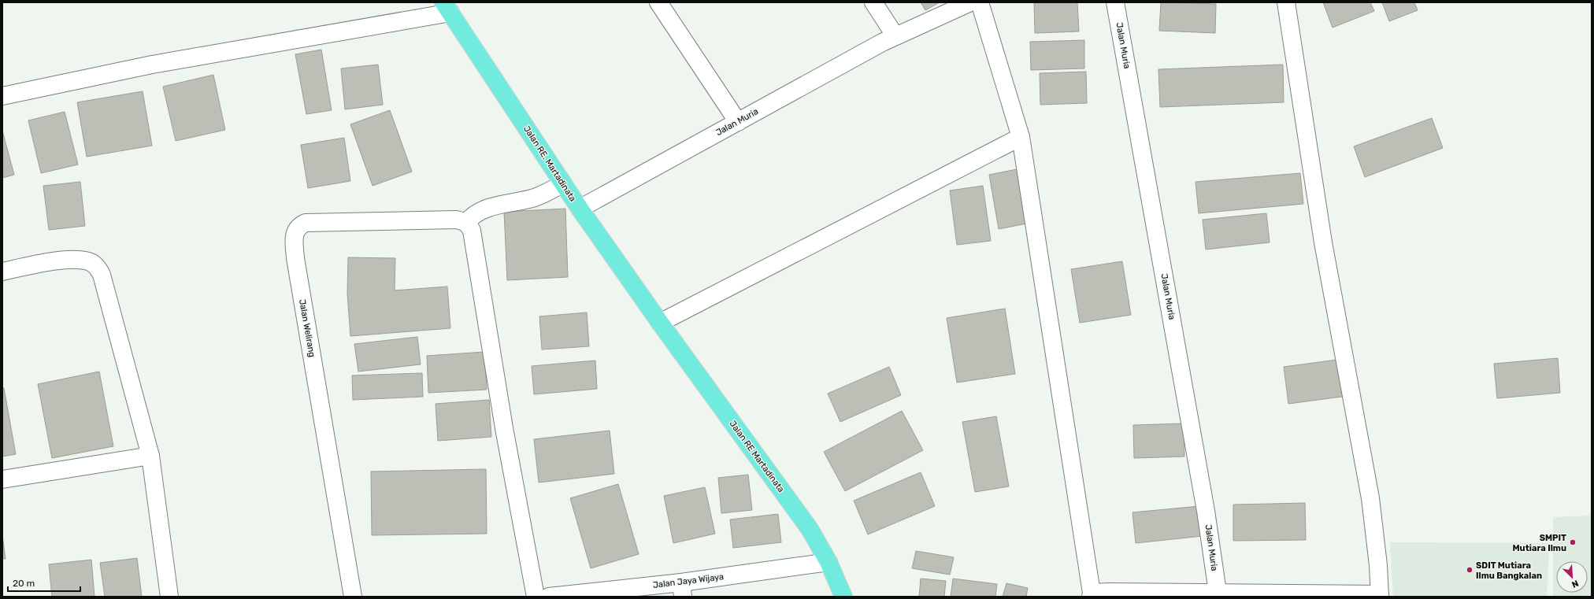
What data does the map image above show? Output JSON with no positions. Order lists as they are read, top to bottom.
{
  "streets": {
    "main road": ["Jalan RE. Martadinata", "Jalan RE Martadinata"],
    "street": ["Jalan Muria", "Jalan Welirang", "Jalan Jaya Wijaya"]
  },
  "crossings": [
    ["Jalan Muria", "Jalan RE. Martadinata"],
    ["Jalan RE. Martadinata", "Jalan RE Martadinata"],
    ["Jalan RE Martadinata", "Jalan Jaya Wijaya"]
  ],
  "places": ["SMPIT Mutiara Ilmu", "SDIT Mutiara Ilmu Bangkalan"],
  "scale_bar": "20 m",
  "north": "bottom right"
}
